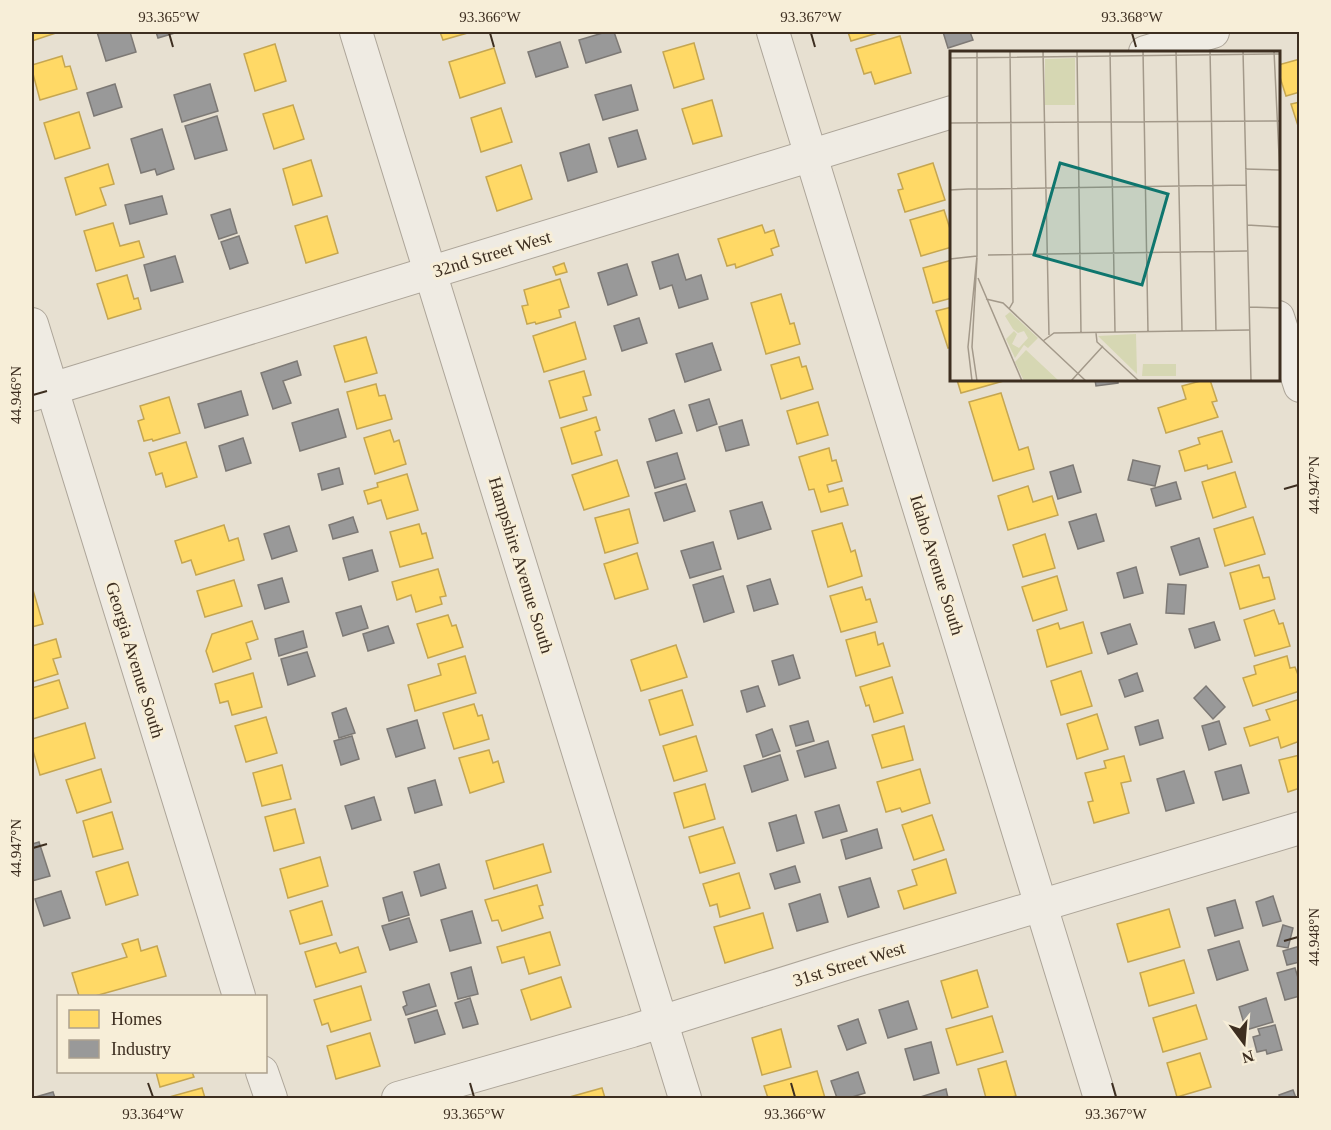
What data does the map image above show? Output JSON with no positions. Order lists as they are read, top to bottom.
{
  "streets": {
    "street": [
      "32nd Street West",
      "Hampshire Avenue South",
      "Idaho Avenue South",
      "Georgia Avenue South",
      "31st Street West"
    ]
  },
  "crossings": [
    ["32nd Street West", "Hampshire Avenue South"],
    ["32nd Street West", "Idaho Avenue South"],
    ["32nd Street West", "Georgia Avenue South"],
    ["Hampshire Avenue South", "31st Street West"],
    ["Idaho Avenue South", "31st Street West"]
  ],
  "legend": ["Homes", "Industry"],
  "north": "bottom",
  "coordinates": [
    "93.365°W",
    "93.366°W",
    "93.367°W",
    "93.368°W",
    "44.946°N",
    "44.947°N",
    "44.948°N",
    "93.364°W"
  ]
}
